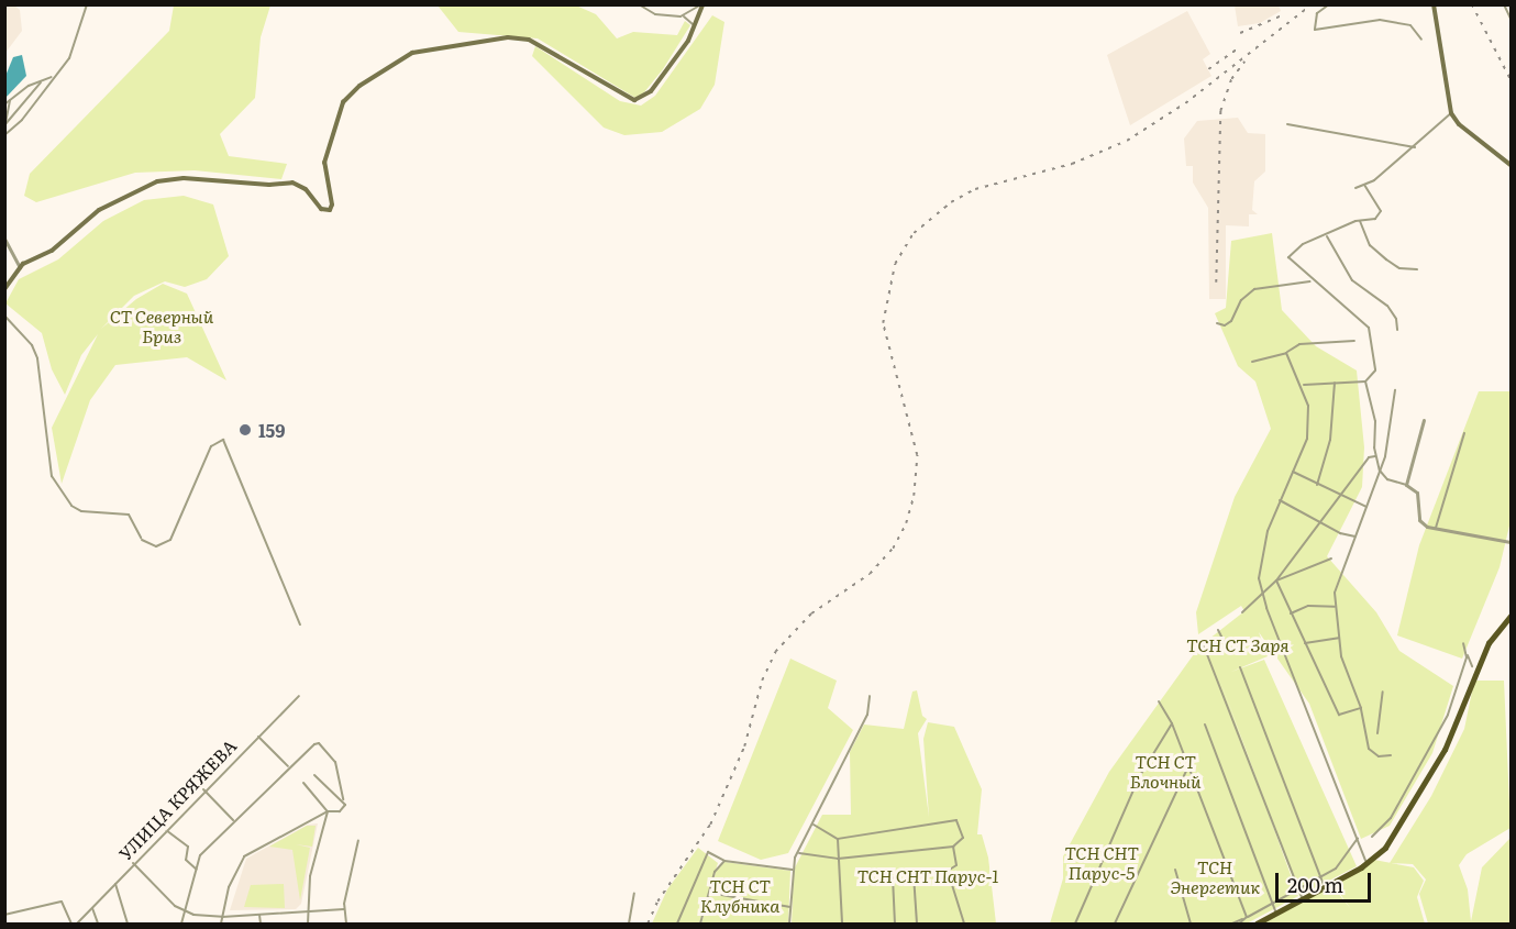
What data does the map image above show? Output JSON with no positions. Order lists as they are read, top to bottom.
{
  "streets": {
    "street": ["УЛИЦА КРЯЖЕВА"]
  },
  "parks": [
    "СТ Северный Бриз",
    "ТСН СТ Заря",
    "ТСН СТ Блочный",
    "ТСН СНТ Парус-5",
    "ТСН Энергетик",
    "ТСН СНТ Парус-1",
    "ТСН СТ Клубника"
  ],
  "places": ["159"],
  "scale_bar": "200 m"
}
